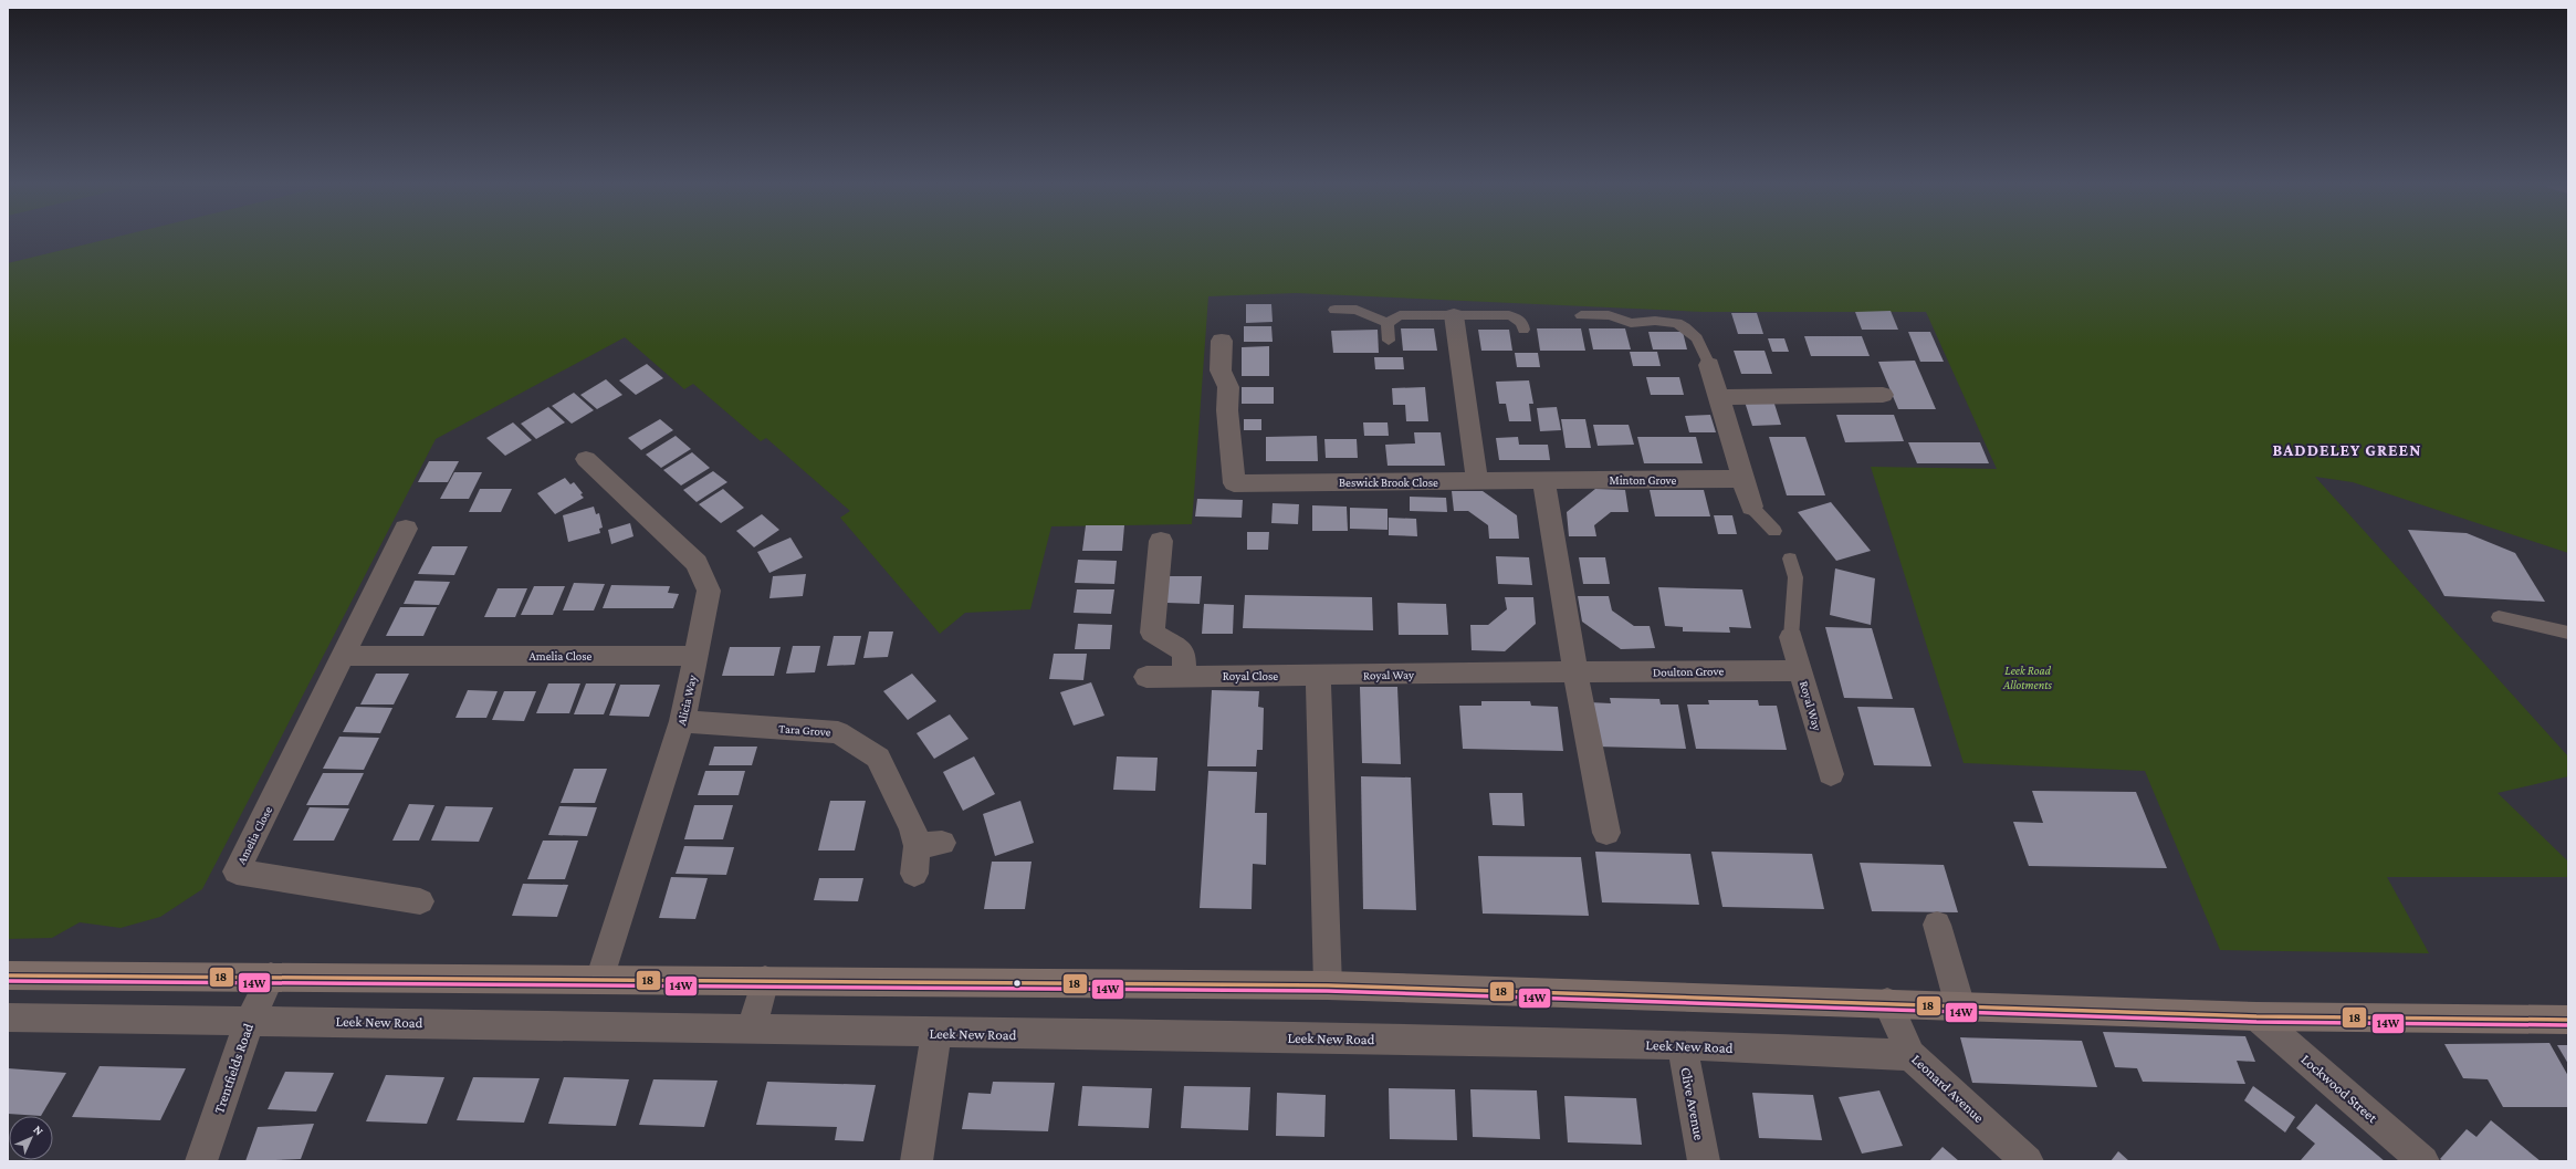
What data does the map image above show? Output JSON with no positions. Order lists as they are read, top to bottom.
{
  "streets": {
    "street": [
      "Minton Grove",
      "Beswick Brook Close",
      "Amelia Close",
      "Doulton Grove",
      "Royal Way",
      "Royal Close",
      "Alicia Way",
      "Tara Grove",
      "Leek New Road",
      "Trentfields Road",
      "Leonard Avenue",
      "Lockwood Street",
      "Clive Avenue"
    ]
  },
  "crossings": [
    ["Minton Grove", "Beswick Brook Close"],
    ["Amelia Close", "Alicia Way"],
    ["Doulton Grove", "Royal Way"],
    ["Royal Way", "Royal Close"],
    ["Alicia Way", "Tara Grove"],
    ["Leek New Road", "Trentfields Road"],
    ["Leek New Road", "Leonard Avenue"],
    ["Leek New Road", "Clive Avenue"]
  ],
  "districts": ["BADDELEY GREEN"],
  "parks": ["Leek Road Allotments"],
  "lines": ["transit line 18", "transit line 14W"],
  "north": "top right"
}
